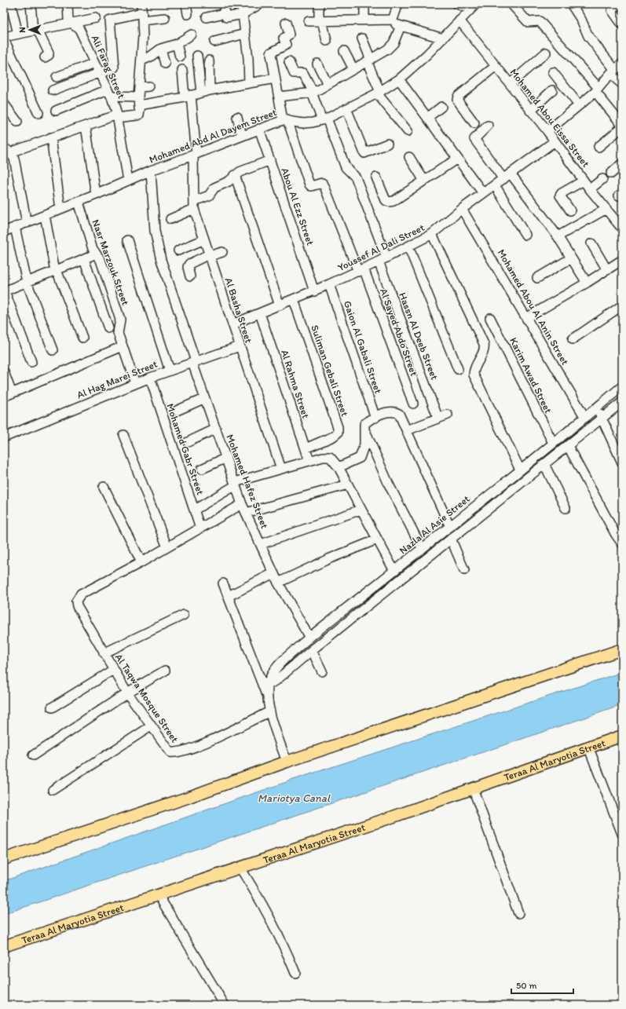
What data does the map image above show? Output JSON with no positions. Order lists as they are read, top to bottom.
{
  "streets": {
    "main road": ["Teraa Al Maryotia Street"],
    "street": [
      "Ali Farag Street",
      "Mohamed Abou Eissa Street",
      "Mohamed Abd Al Dayem Street",
      "Abou Al Ezz Street",
      "Youssef Al Dali Street",
      "Nasr Marzouk Street",
      "Mohamed Abou Al Anin Street",
      "Al Basha Street",
      "Al Sayed Abdo Street",
      "Hassn Al Deeb Street",
      "Gaion Al Gabali Street",
      "Suliman Gebali Street",
      "Karim Awad Street",
      "Al Hag Marei Street",
      "Al Rahma Street",
      "Mohamed Gabr Street",
      "Mohamed Hafez Street",
      "Nazla Al Asie Street",
      "Al Taqwa Mosque Street"
    ]
  },
  "crossings": [
    ["Ali Farag Street", "Mohamed Abd Al Dayem Street"],
    ["Mohamed Abou Eissa Street", "Mohamed Abd Al Dayem Street"],
    ["Mohamed Abou Eissa Street", "Youssef Al Dali Street"],
    ["Mohamed Abd Al Dayem Street", "Abou Al Ezz Street"],
    ["Mohamed Abd Al Dayem Street", "Nasr Marzouk Street"],
    ["Mohamed Abd Al Dayem Street", "Al Basha Street"],
    ["Mohamed Abd Al Dayem Street", "Al Sayed Abdo Street"],
    ["Mohamed Abd Al Dayem Street", "Hassn Al Deeb Street"],
    ["Mohamed Abd Al Dayem Street", "Mohamed Hafez Street"],
    ["Abou Al Ezz Street", "Youssef Al Dali Street"],
    ["Youssef Al Dali Street", "Mohamed Abou Al Anin Street"],
    ["Youssef Al Dali Street", "Al Basha Street"],
    ["Youssef Al Dali Street", "Al Sayed Abdo Street"],
    ["Youssef Al Dali Street", "Hassn Al Deeb Street"],
    ["Youssef Al Dali Street", "Gaion Al Gabali Street"],
    ["Youssef Al Dali Street", "Suliman Gebali Street"],
    ["Youssef Al Dali Street", "Al Rahma Street"],
    ["Nasr Marzouk Street", "Al Hag Marei Street"],
    ["Mohamed Abou Al Anin Street", "Nazla Al Asie Street"],
    ["Al Basha Street", "Al Hag Marei Street"],
    ["Suliman Gebali Street", "Al Rahma Street"],
    ["Karim Awad Street", "Nazla Al Asie Street"],
    ["Al Hag Marei Street", "Mohamed Gabr Street"],
    ["Al Hag Marei Street", "Mohamed Hafez Street"],
    ["Mohamed Hafez Street", "Nazla Al Asie Street"],
    ["Nazla Al Asie Street", "Al Taqwa Mosque Street"]
  ],
  "water": ["Mariotya Canal"],
  "scale_bar": "50 m",
  "north": "left"
}
